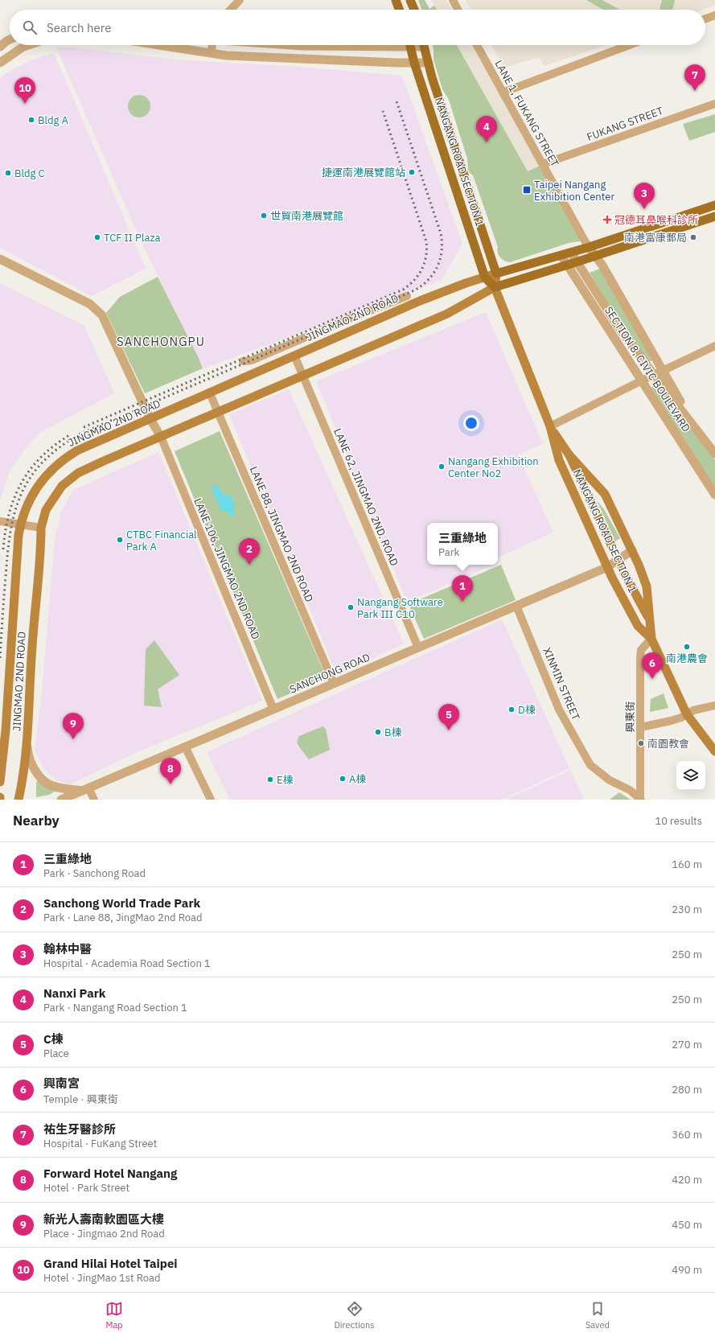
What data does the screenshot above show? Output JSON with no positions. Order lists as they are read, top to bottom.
{
  "streets": {
    "main road": ["NANGANG ROAD SECTION 1", "JINGMAO 2ND ROAD"],
    "street": [
      "LANE 1, FUKANG STREET",
      "FUKANG STREET",
      "SECTION 8, CIVIC BOULEVARD",
      "LANE 62, JINGMAO 2ND. ROAD",
      "LANE 88, JINGMAO 2ND ROAD",
      "LANE 106, JINGMAO 2ND ROAD",
      "SANCHONG ROAD",
      "XINMIN STREET",
      "興東街"
    ]
  },
  "crossings": [
    ["LANE 1, FUKANG STREET", "FUKANG STREET"],
    ["NANGANG ROAD SECTION 1", "JINGMAO 2ND ROAD"],
    ["NANGANG ROAD SECTION 1", "SANCHONG ROAD"],
    ["NANGANG ROAD SECTION 1", "興東街"],
    ["JINGMAO 2ND ROAD", "LANE 62, JINGMAO 2ND. ROAD"],
    ["JINGMAO 2ND ROAD", "LANE 88, JINGMAO 2ND ROAD"],
    ["JINGMAO 2ND ROAD", "LANE 106, JINGMAO 2ND ROAD"],
    ["LANE 62, JINGMAO 2ND. ROAD", "SANCHONG ROAD"],
    ["LANE 88, JINGMAO 2ND ROAD", "SANCHONG ROAD"],
    ["LANE 106, JINGMAO 2ND ROAD", "SANCHONG ROAD"],
    ["SANCHONG ROAD", "XINMIN STREET"],
    ["XINMIN STREET", "興東街"]
  ],
  "districts": ["SANCHONGPU"],
  "places": {
    "other": [
      "Bldg A",
      "捷運南港展覽館站",
      "Bldg C",
      "世貿南港展覽館",
      "TCF II Plaza",
      "南港富康郵局",
      "Nangang Exhibition Center No2",
      "CTBC Financial Park A",
      "Nangang Software Park III C10",
      "南港農會",
      "D棟",
      "B棟",
      "南園教會",
      "A棟",
      "E棟"
    ],
    "transit": ["Taipei Nangang Exhibition Center"],
    "health": ["冠德耳鼻喉科診所"]
  },
  "page": {
    "search": "Search here",
    "pins": [
      "7",
      "10",
      "4",
      "3",
      "2",
      "1",
      "6",
      "5",
      "9",
      "8"
    ],
    "popup": ["三重綠地", "Park"],
    "heading": ["Nearby", "10 results"],
    "list": [
      {
        "mark": "1",
        "name": "三重綠地",
        "note": "Park · Sanchong Road",
        "value": "160 m"
      },
      {
        "mark": "2",
        "name": "Sanchong World Trade Park",
        "note": "Park · Lane 88, JingMao 2nd Road",
        "value": "230 m"
      },
      {
        "mark": "3",
        "name": "翰林中醫",
        "note": "Hospital · Academia Road Section 1",
        "value": "250 m"
      },
      {
        "mark": "4",
        "name": "Nanxi Park",
        "note": "Park · Nangang Road Section 1",
        "value": "250 m"
      },
      {
        "mark": "5",
        "name": "C棟",
        "note": "Place",
        "value": "270 m"
      },
      {
        "mark": "6",
        "name": "興南宮",
        "note": "Temple · 興東街",
        "value": "280 m"
      },
      {
        "mark": "7",
        "name": "祐生牙醫診所",
        "note": "Hospital · FuKang Street",
        "value": "360 m"
      },
      {
        "mark": "8",
        "name": "Forward Hotel Nangang",
        "note": "Hotel · Park Street",
        "value": "420 m"
      },
      {
        "mark": "9",
        "name": "新光人壽南軟園區大樓",
        "note": "Place · Jingmao 2nd Road",
        "value": "450 m"
      },
      {
        "mark": "10",
        "name": "Grand Hilai Hotel Taipei",
        "note": "Hotel · JingMao 1st Road",
        "value": "490 m"
      }
    ],
    "nav": ["Map", "Directions", "Saved"]
  }
}
